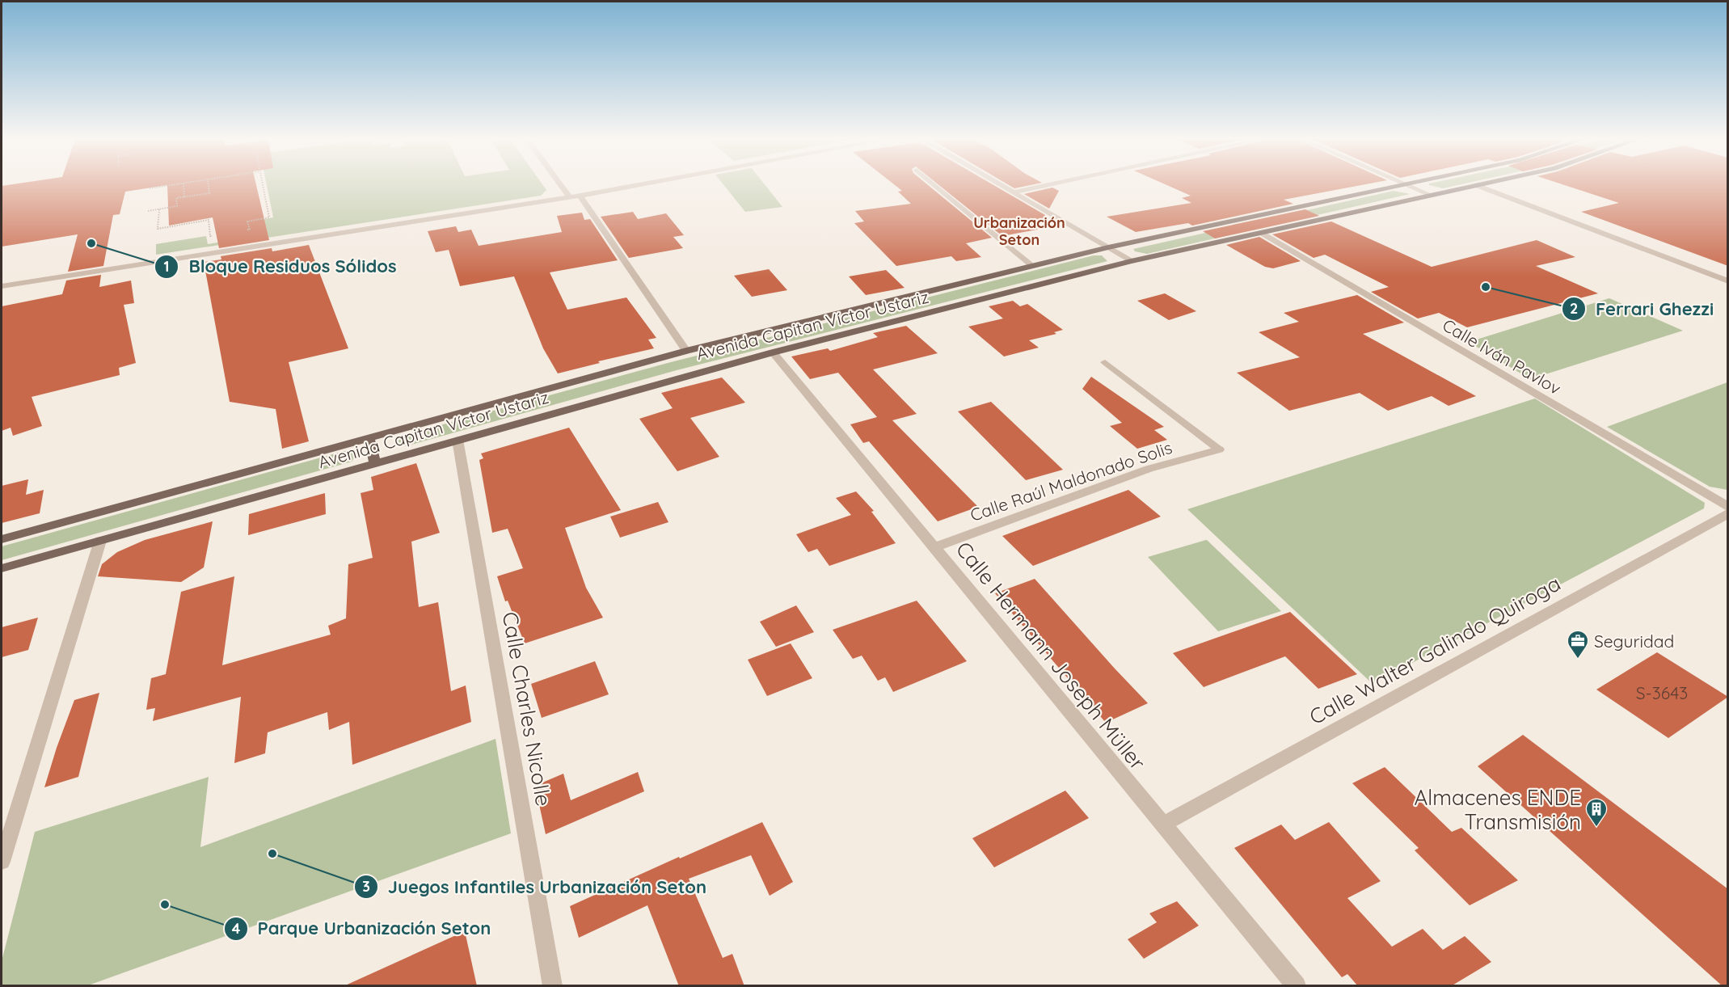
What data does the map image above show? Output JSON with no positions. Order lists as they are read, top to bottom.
{
  "streets": {
    "main road": ["Avenida Capitan Víctor Ustariz"],
    "street": [
      "Calle Iván Pavlov",
      "Calle Raúl Maldonado Solis",
      "Calle Walter Galindo Quiroga",
      "Calle Hermann Joseph Müller",
      "Calle Charles Nicolle"
    ]
  },
  "crossings": [
    ["Avenida Capitan Víctor Ustariz", "Calle Iván Pavlov"],
    ["Avenida Capitan Víctor Ustariz", "Calle Hermann Joseph Müller"],
    ["Avenida Capitan Víctor Ustariz", "Calle Charles Nicolle"],
    ["Calle Raúl Maldonado Solis", "Calle Hermann Joseph Müller"],
    ["Calle Walter Galindo Quiroga", "Calle Hermann Joseph Müller"]
  ],
  "districts": ["Urbanización Seton"],
  "places": {
    "other": [
      "Bloque Residuos Sólidos",
      "Ferrari Ghezzi",
      "Juegos Infantiles Urbanización Seton",
      "Parque Urbanización Seton"
    ],
    "office": ["Seguridad"],
    "building": ["Almacenes ENDE Transmisión"]
  },
  "house_numbers": ["S-3643"]
}
